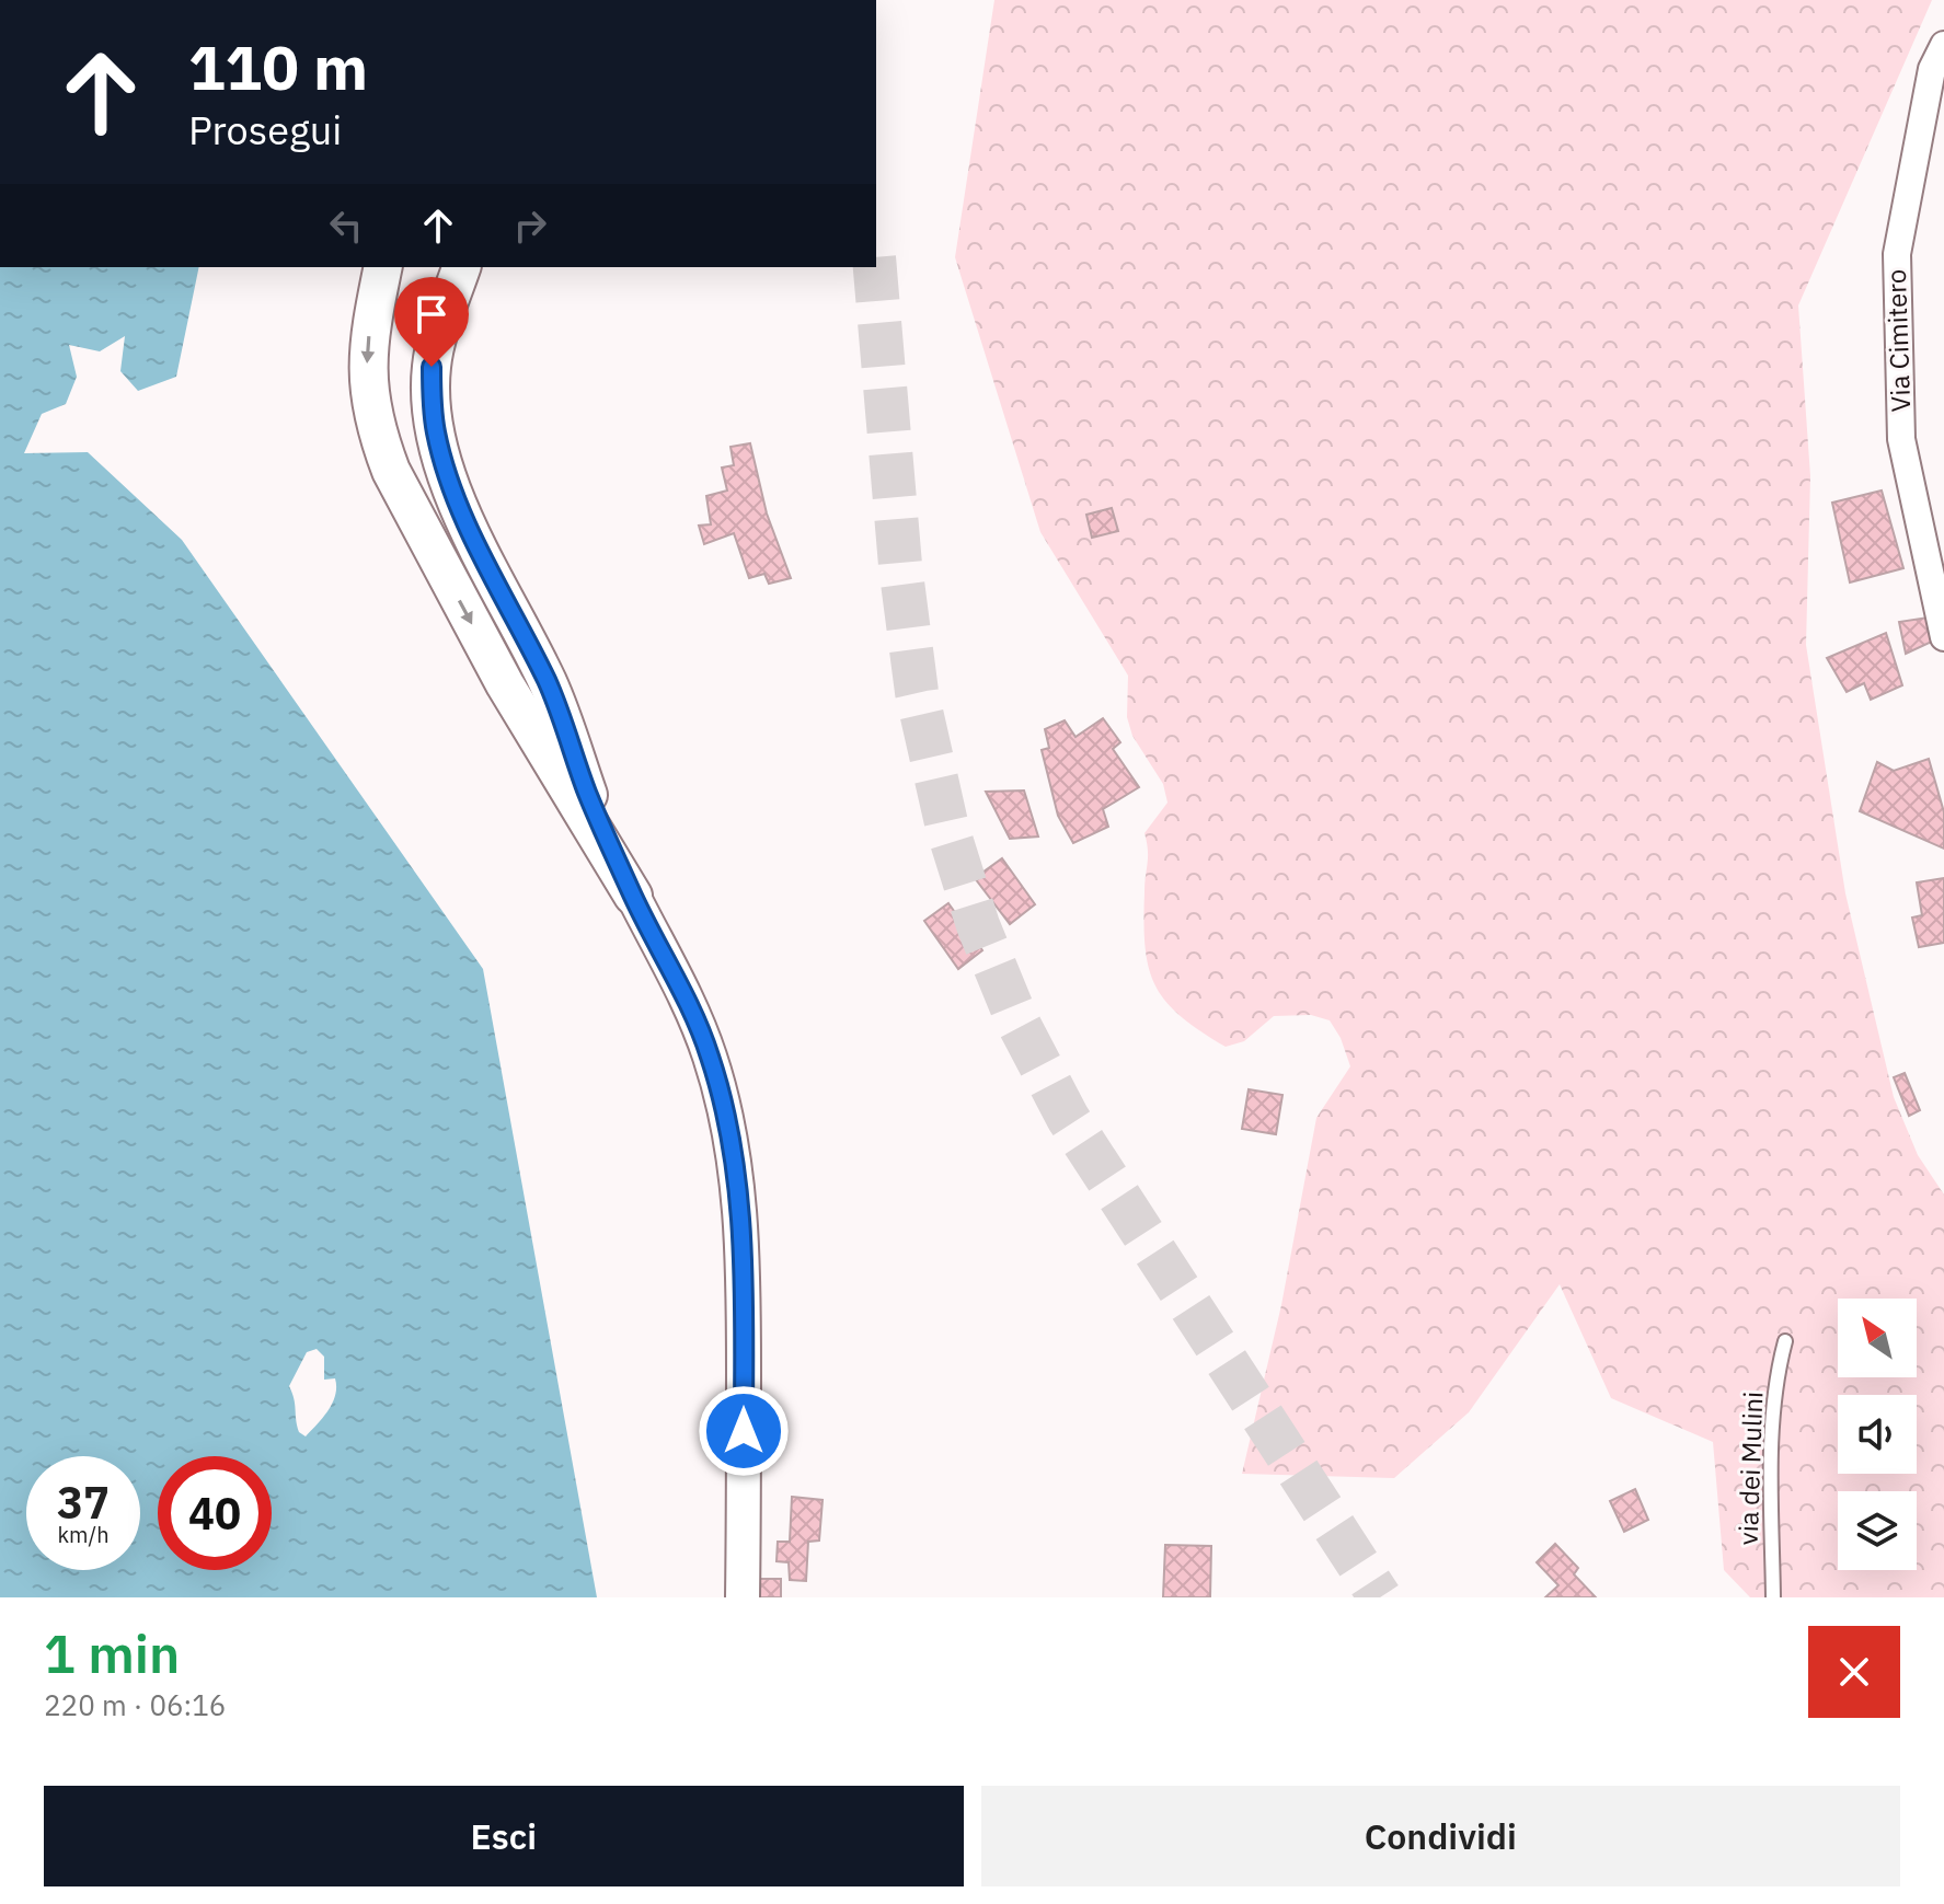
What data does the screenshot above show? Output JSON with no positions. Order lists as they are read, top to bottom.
{
  "streets": {
    "street": ["Via Cimitero"],
    "lane": ["via dei Mulini"]
  },
  "north": "top left",
  "page": {
    "turn": ["110 m", "Prosegui"],
    "speed": "37 km/h",
    "limit": "40",
    "heading": ["1 min", "220 m · 06:16"],
    "buttons": ["Esci", "Condividi"]
  }
}
